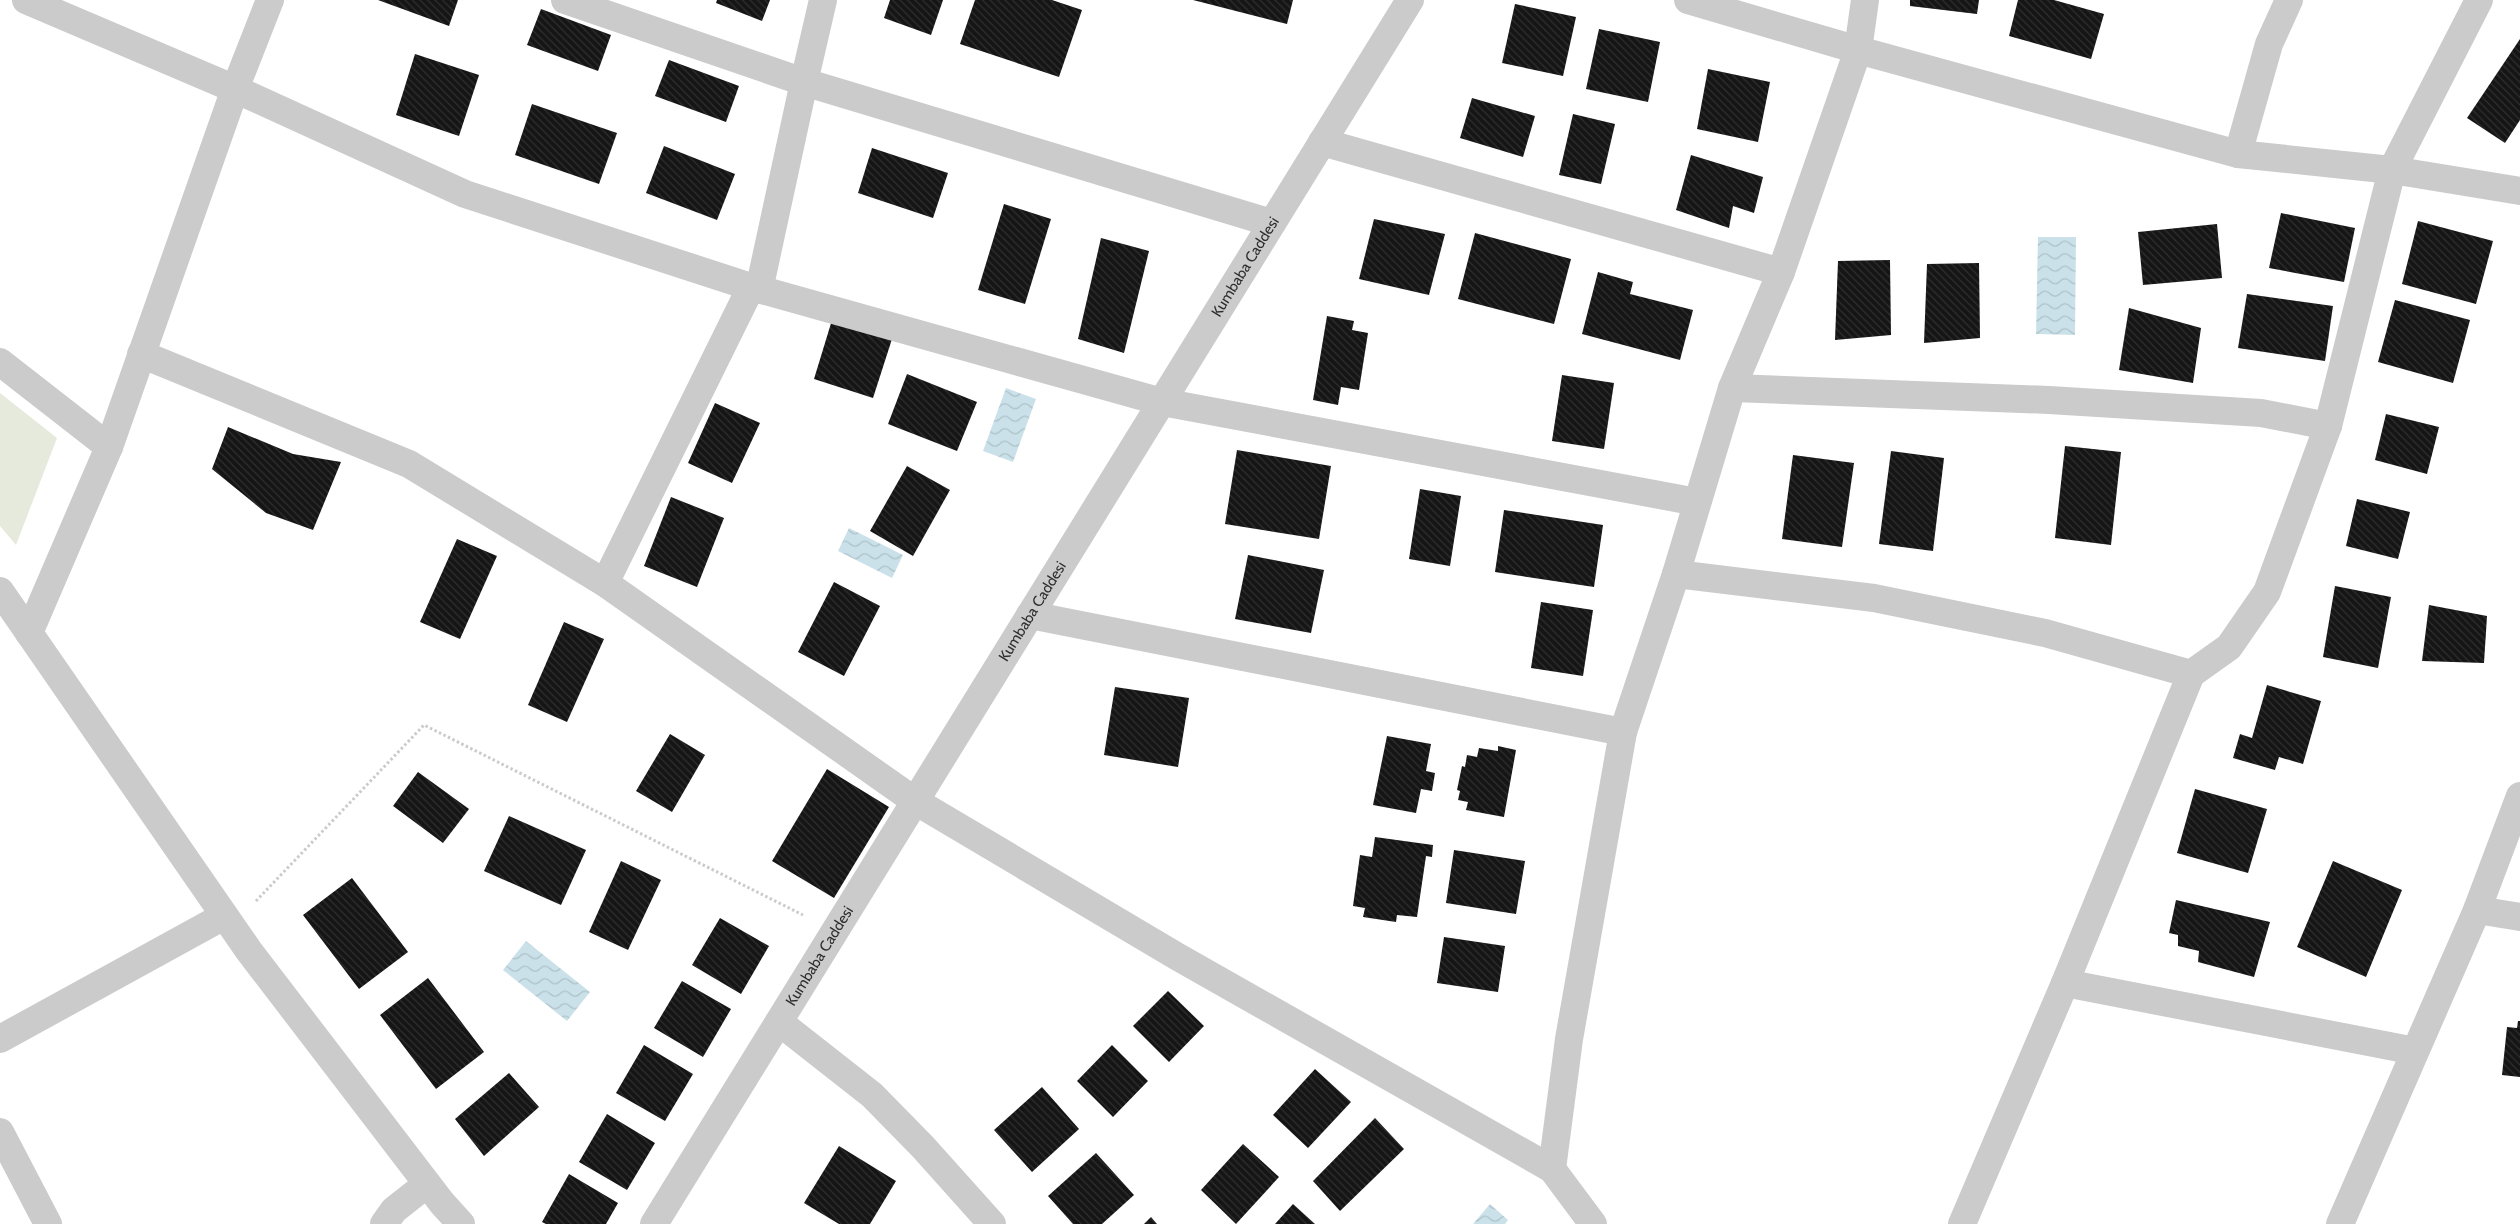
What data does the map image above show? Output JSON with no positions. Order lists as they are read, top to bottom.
{
  "streets": {
    "street": ["Kumbaba Caddesi"]
  }
}
